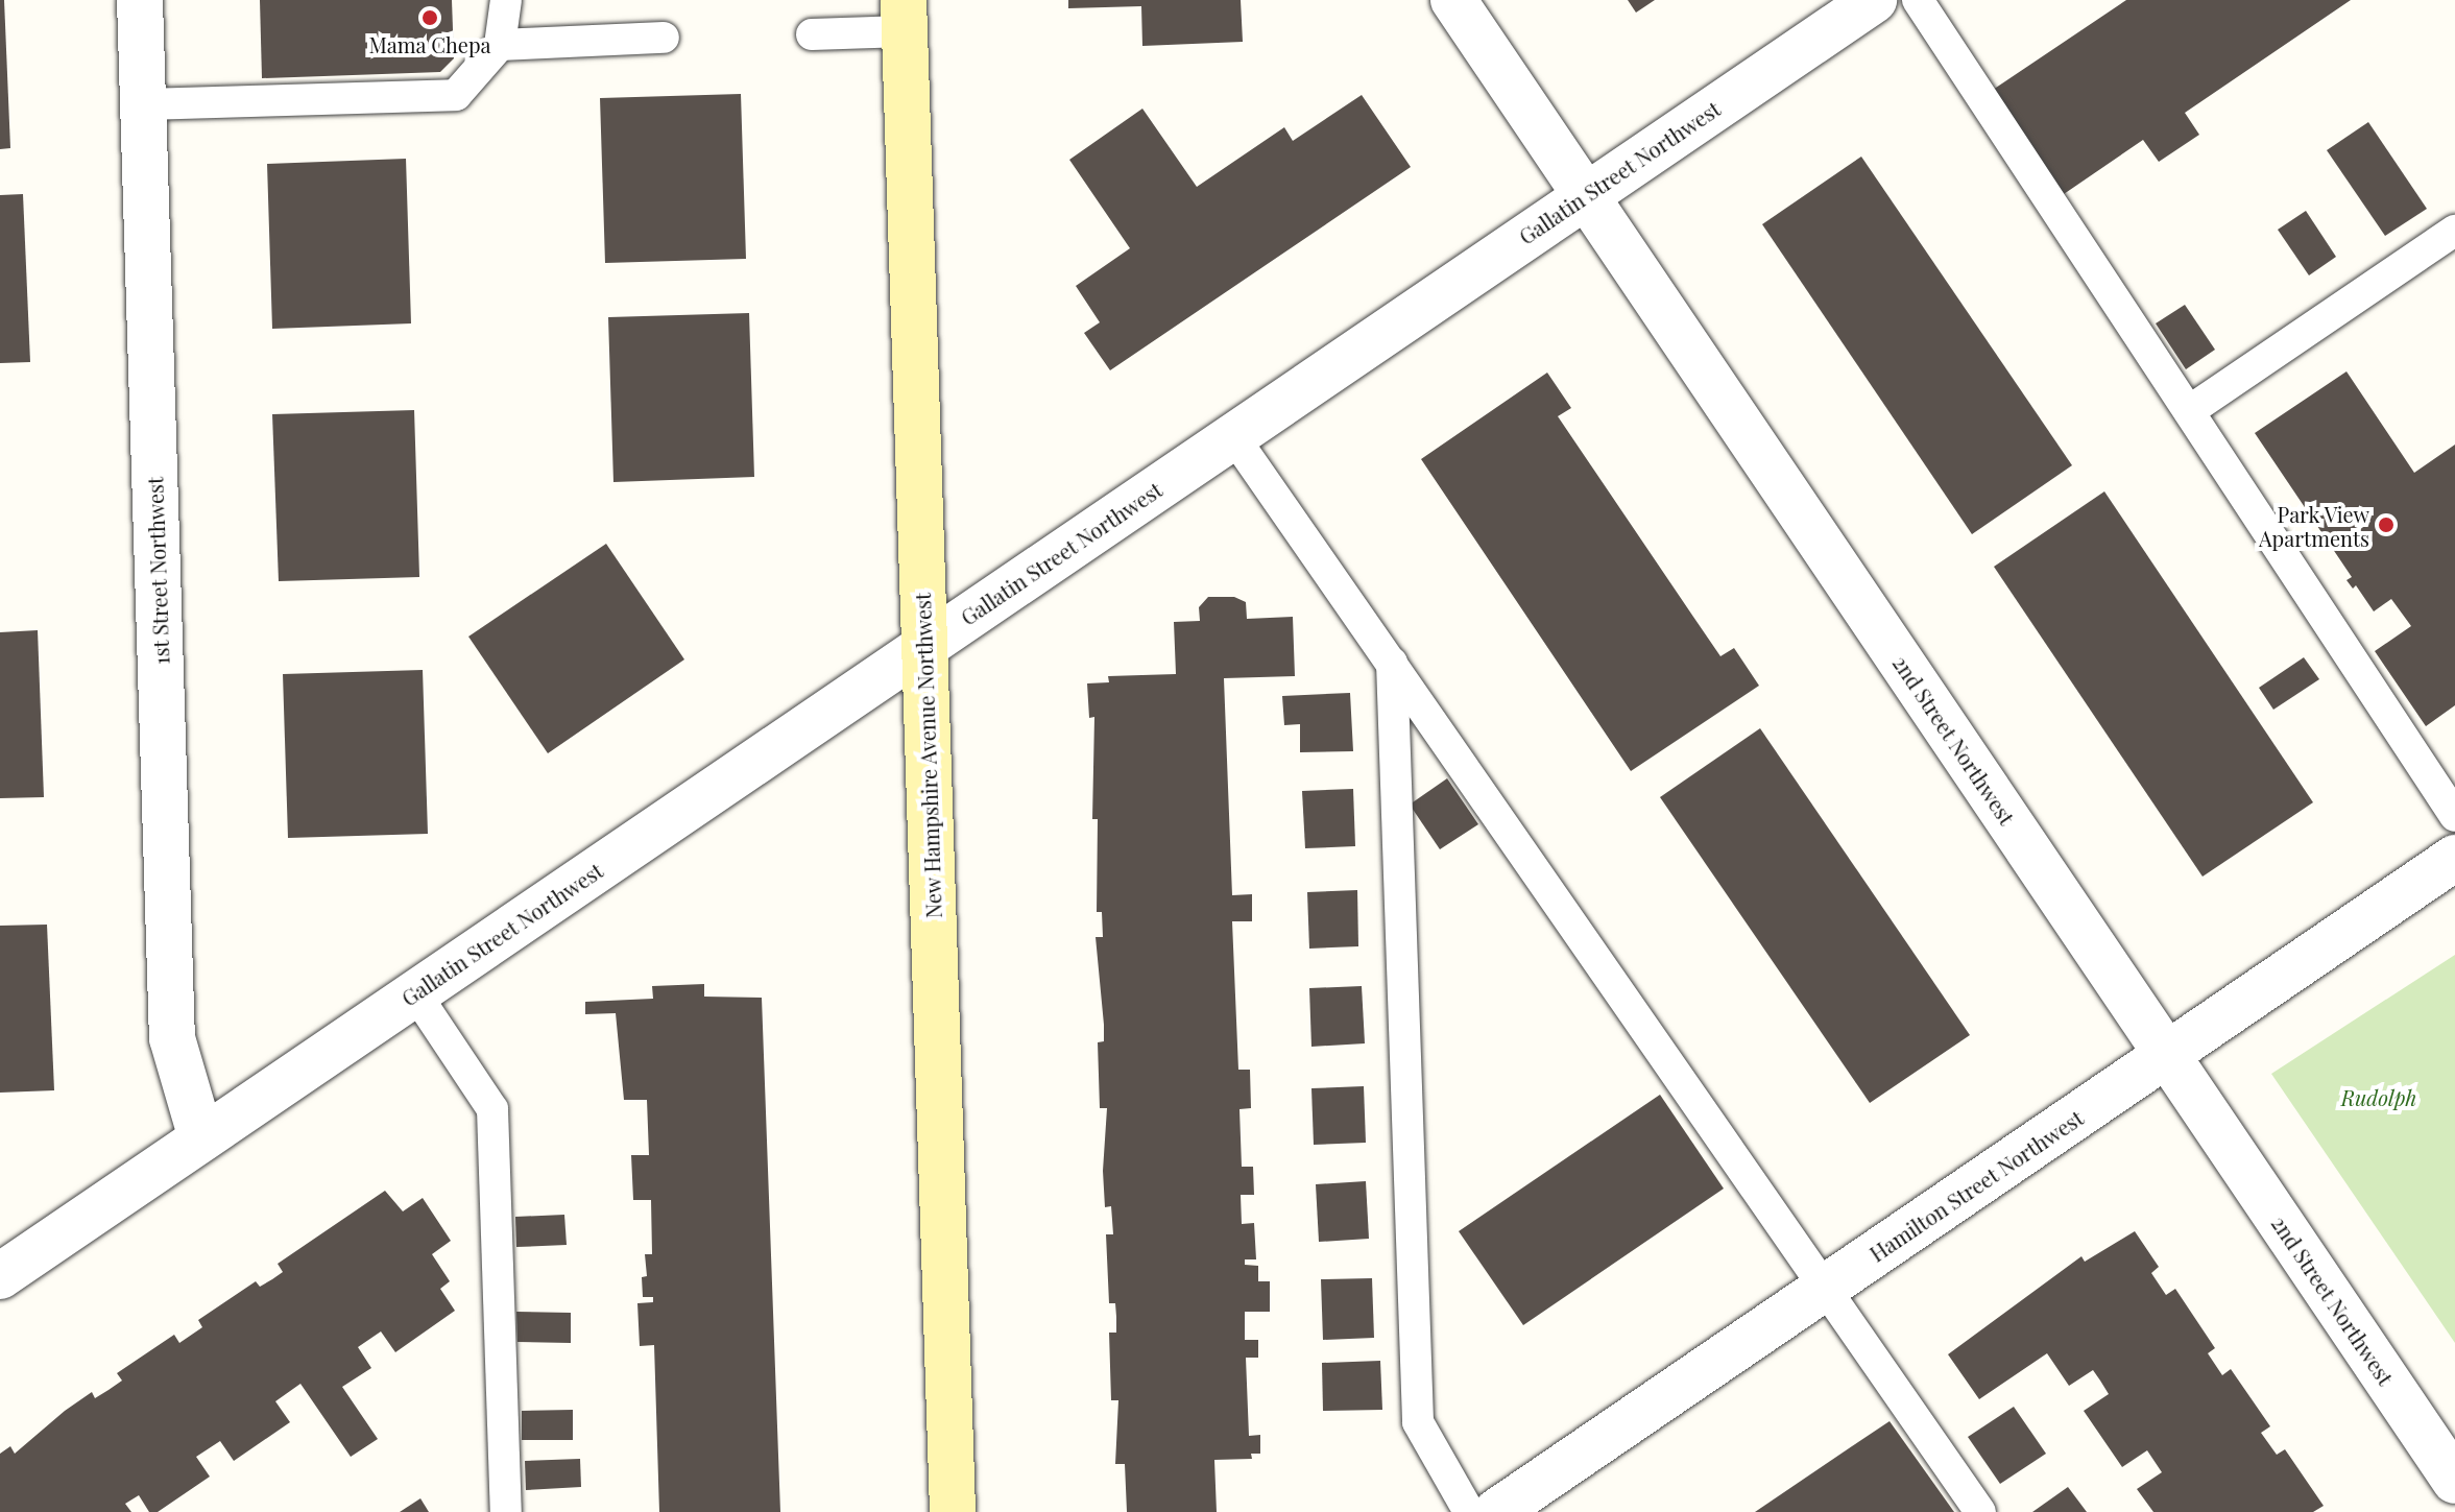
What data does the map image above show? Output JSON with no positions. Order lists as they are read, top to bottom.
{
  "streets": {
    "main road": ["New Hampshire Avenue Northwest"],
    "street": [
      "Gallatin Street Northwest",
      "1st Street Northwest",
      "2nd Street Northwest",
      "Hamilton Street Northwest"
    ]
  },
  "crossings": [
    ["Gallatin Street Northwest", "1st Street Northwest"],
    ["Gallatin Street Northwest", "2nd Street Northwest"],
    ["Gallatin Street Northwest", "New Hampshire Avenue Northwest"],
    ["2nd Street Northwest", "Hamilton Street Northwest"]
  ],
  "parks": ["Rudolph"],
  "places": ["Mama Chepa", "Park View Apartments"]
}
